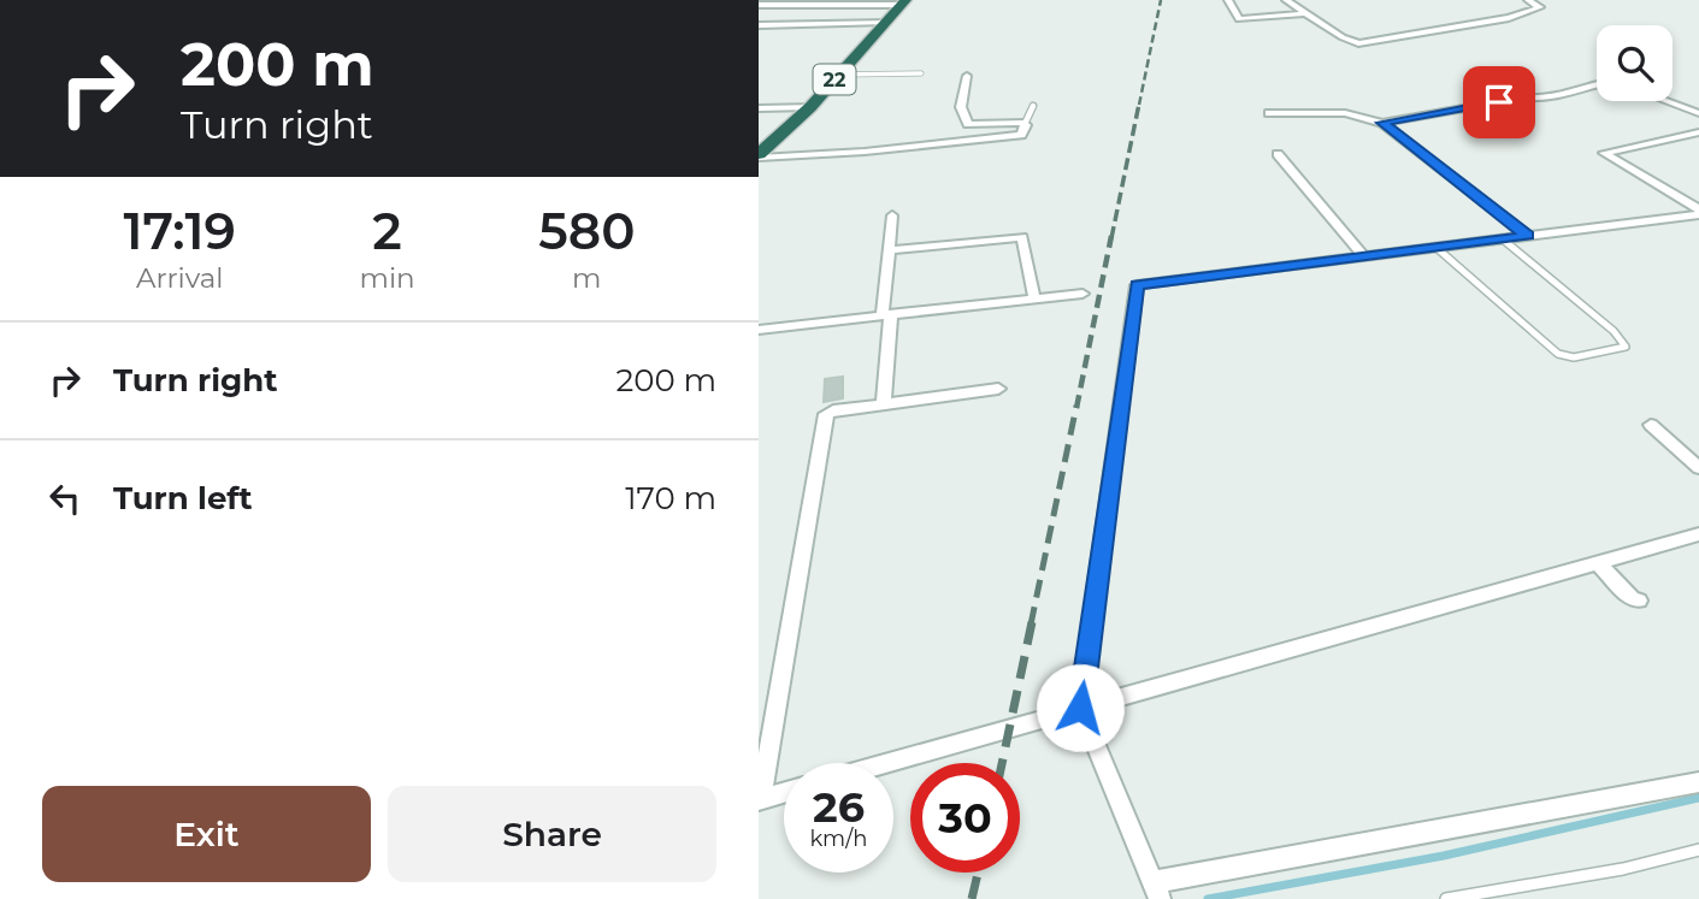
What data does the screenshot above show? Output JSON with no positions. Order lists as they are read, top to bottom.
{
  "streets": {
    "highway": ["22"]
  },
  "page": {
    "turn": ["200 m", "Turn right"],
    "eta": [
      "17:19",
      "Arrival",
      "2",
      "min",
      "580",
      "m"
    ],
    "list": [
      {
        "name": "Turn right",
        "value": "200 m"
      },
      {
        "name": "Turn left",
        "value": "170 m"
      }
    ],
    "speed": "26 km/h",
    "limit": "30",
    "buttons": ["Exit", "Share"]
  }
}
